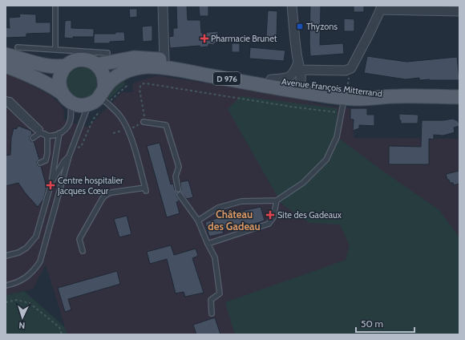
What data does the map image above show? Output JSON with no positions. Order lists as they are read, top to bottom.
{
  "streets": {
    "main road": ["D 976", "Avenue François Mitterrand"]
  },
  "districts": ["Château des Gadeau"],
  "places": {
    "transit": ["Thyzons"],
    "health": ["Pharmacie Brunet", "Centre hospitalier Jacques Cœur", "Site des Gadeaux"]
  },
  "scale_bar": "50 m",
  "north": "bottom"
}
